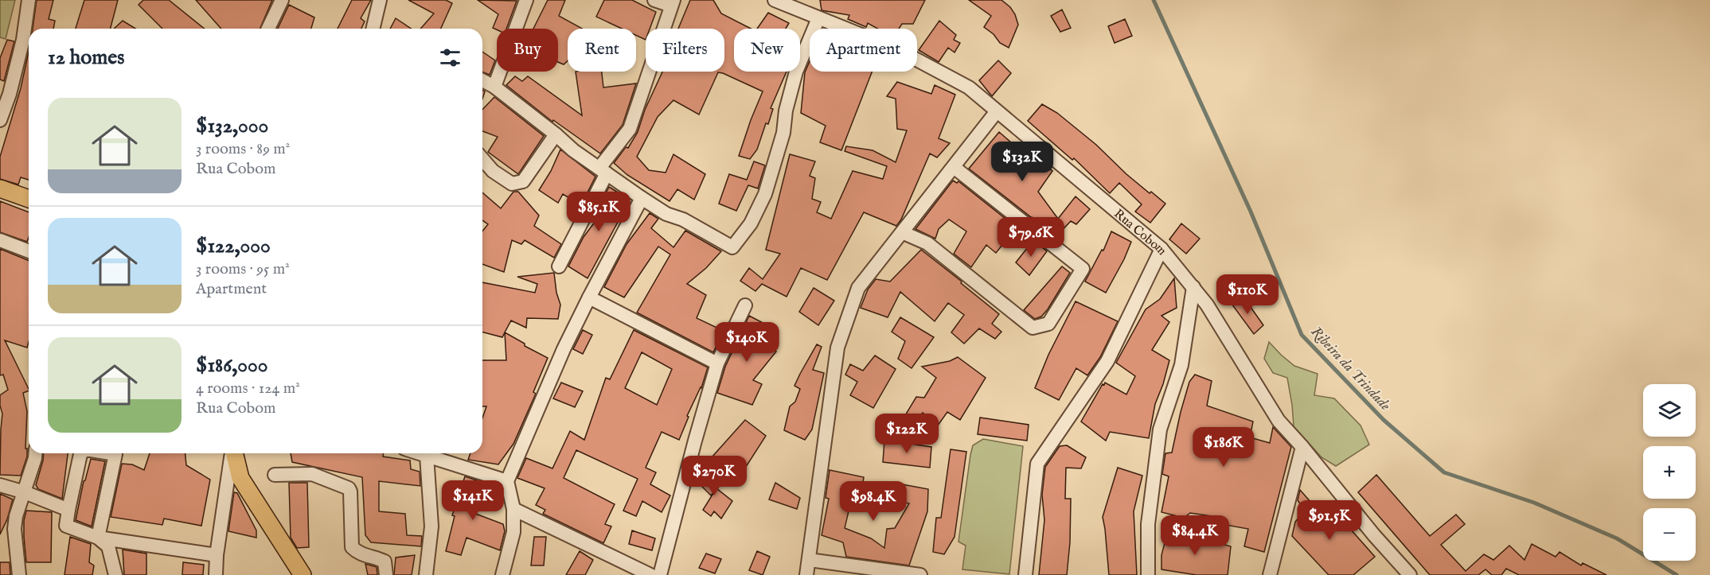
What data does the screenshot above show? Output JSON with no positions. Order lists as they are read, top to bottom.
{
  "streets": {
    "street": ["Rua Cobom"]
  },
  "water": ["Ribeira da Trindade"],
  "page": {
    "chip": [
      "Buy",
      "Rent",
      "Filters",
      "New",
      "Apartment"
    ],
    "heading": "12 homes",
    "list": [
      {
        "name": "$132,000",
        "note": "3 rooms · 89 m² · Rua Cobom"
      },
      {
        "name": "$122,000",
        "note": "3 rooms · 95 m² · Apartment"
      },
      {
        "name": "$186,000",
        "note": "4 rooms · 124 m² · Rua Cobom"
      }
    ],
    "price": [
      "$132K",
      "$85.1K",
      "$79.6K",
      "$110K",
      "$140K",
      "$122K",
      "$186K",
      "$270K",
      "$141K",
      "$98.4K",
      "$91.5K",
      "$84.4K"
    ],
    "map_buttons": ["+", "−"]
  }
}
